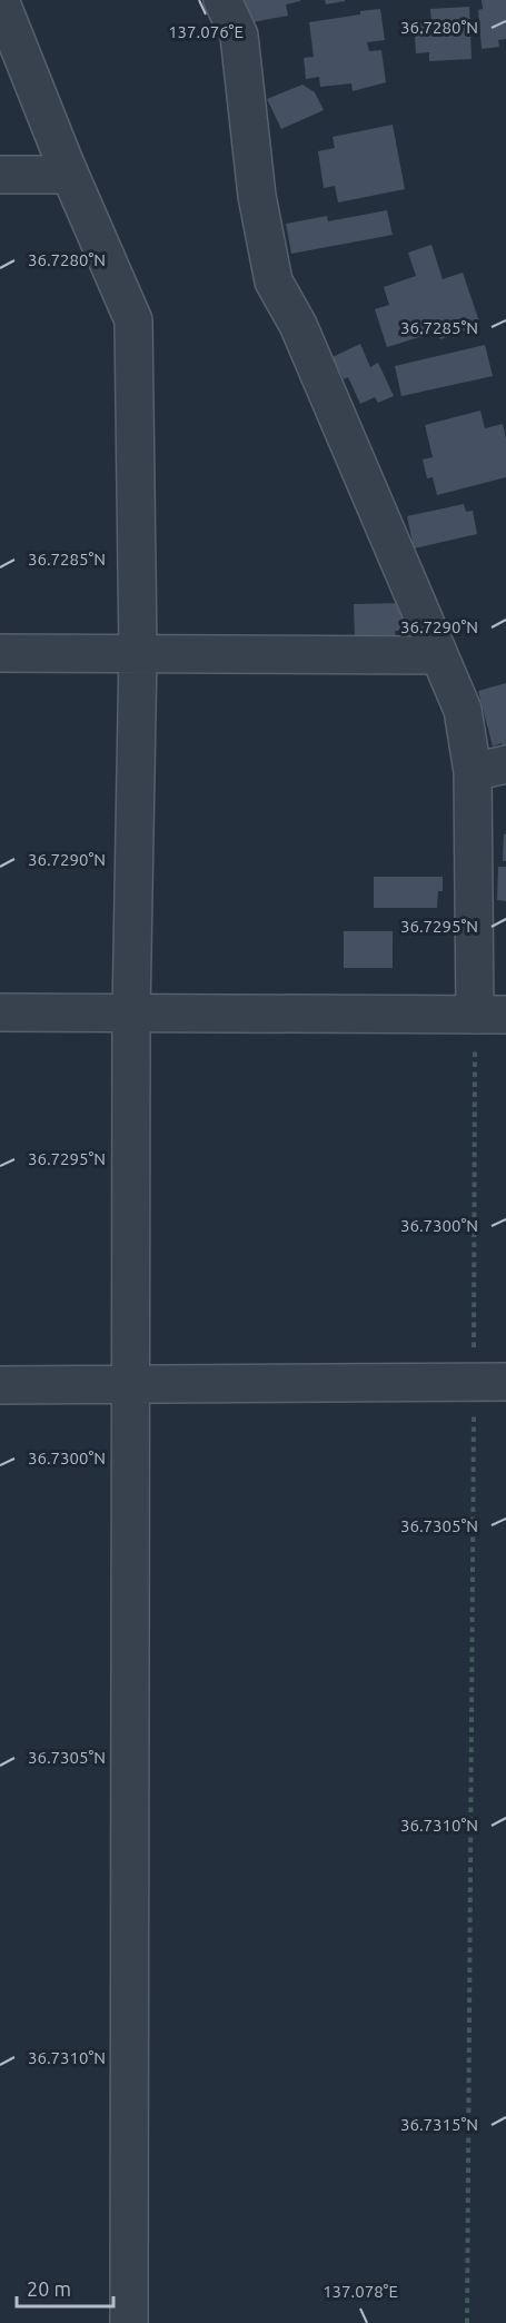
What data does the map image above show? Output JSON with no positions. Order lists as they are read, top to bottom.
{
  "scale_bar": "20 m",
  "coordinates": [
    "36.7280°N",
    "137.076°E",
    "36.7285°N",
    "36.7290°N",
    "36.7295°N",
    "36.7300°N",
    "36.7305°N",
    "36.7310°N",
    "36.7315°N",
    "137.078°E"
  ]
}
